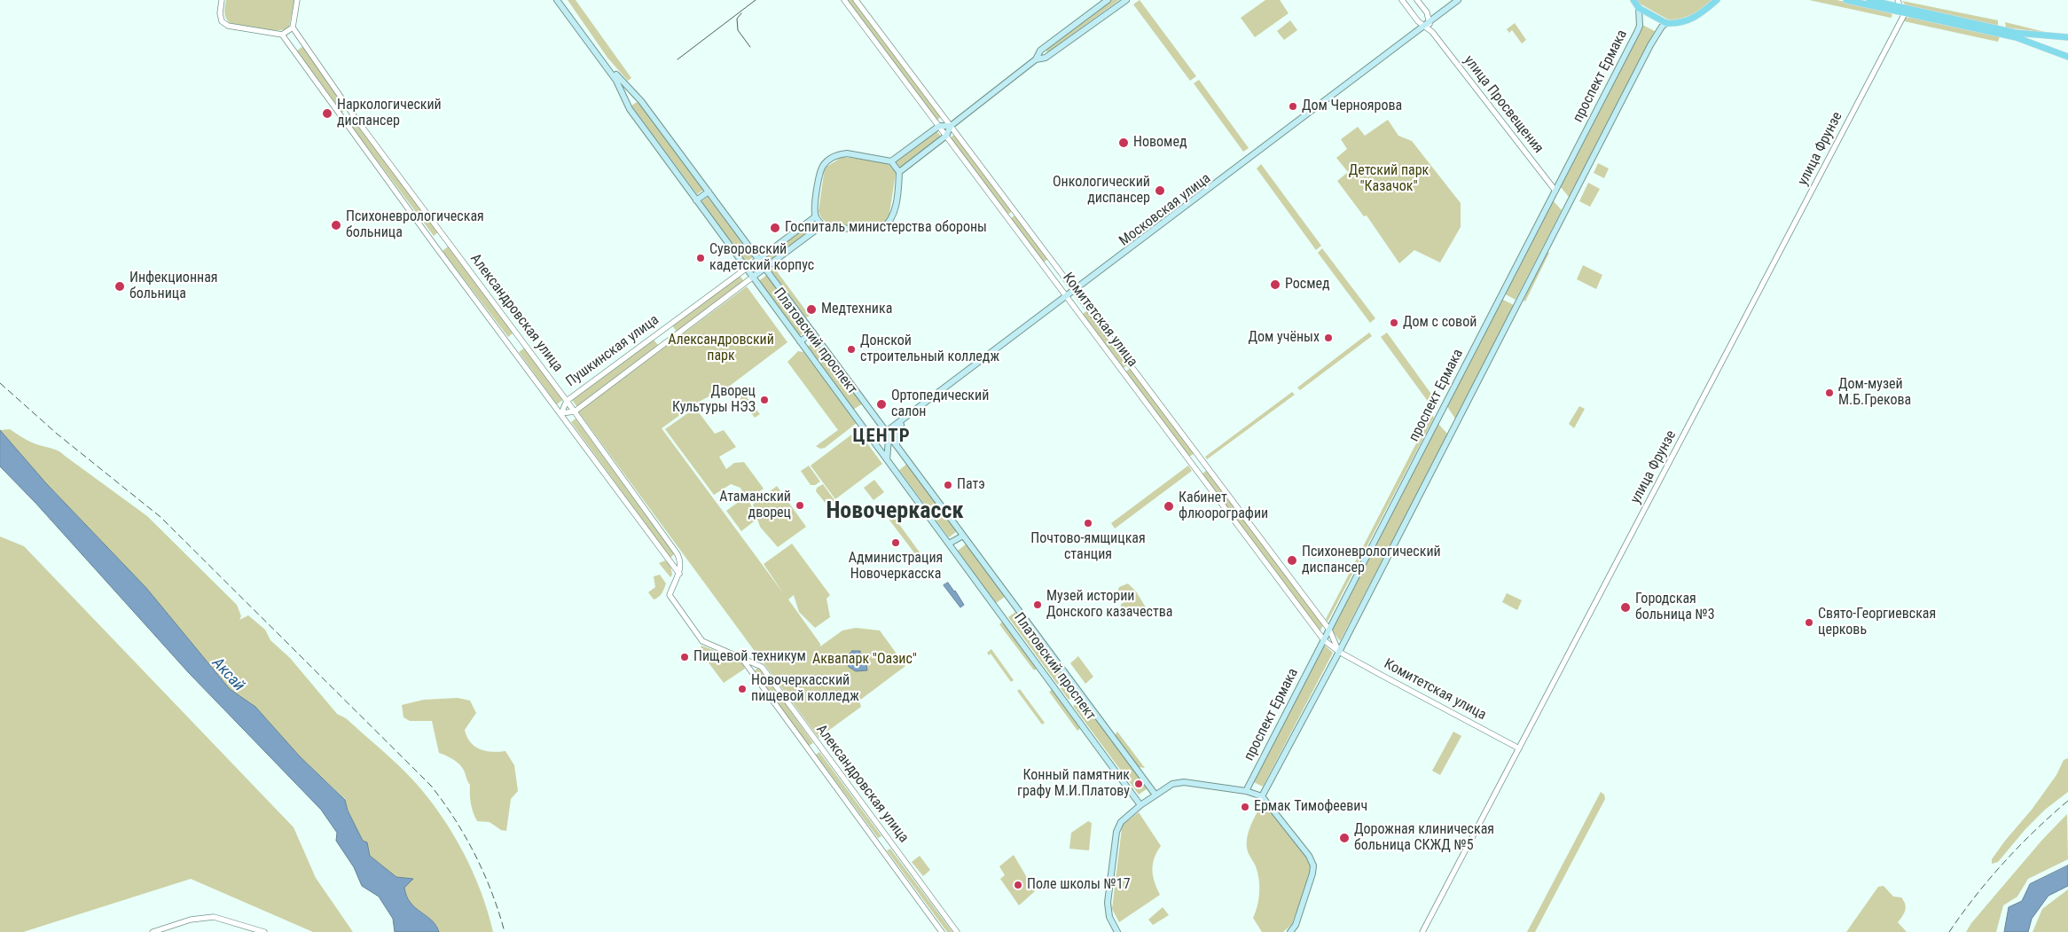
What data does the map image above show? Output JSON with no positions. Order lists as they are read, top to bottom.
{
  "streets": {
    "main road": [
      "проспект Ермака",
      "Московская улица",
      "Платовский проспект",
      "Пушкинская улица"
    ],
    "street": [
      "улица Просвещения",
      "улица Фрунзе",
      "Александровская улица",
      "Комитетская улица"
    ]
  },
  "crossings": [
    ["проспект Ермака", "улица Просвещения"],
    ["проспект Ермака", "Комитетская улица"],
    ["улица Просвещения", "Московская улица"],
    ["улица Фрунзе", "Комитетская улица"],
    ["Московская улица", "Комитетская улица"],
    ["Московская улица", "Платовский проспект"],
    ["Александровская улица", "Пушкинская улица"],
    ["Платовский проспект", "Пушкинская улица"]
  ],
  "districts": ["ЦЕНТР", "Новочеркасск"],
  "water": ["Аксай"],
  "parks": ["Детский парк \"Казачок\"", "Александровский парк", "Аквапарк \"Оазис\""],
  "places": [
    "Дом Черноярова",
    "Наркологический диспансер",
    "Новомед",
    "Онкологический диспансер",
    "Психоневрологическая больница",
    "Госпиталь министерства обороны",
    "Суворовский кадетский корпус",
    "Росмед",
    "Инфекционная больница",
    "Медтехника",
    "Дом с совой",
    "Дом учёных",
    "Донской строительный колледж",
    "Дом-музей М.Б.Грекова",
    "Дворец Культуры НЭЗ",
    "Ортопедический салон",
    "Патэ",
    "Атаманский дворец",
    "Кабинет флюорографии",
    "Почтово-ямщицкая станция",
    "Администрация Новочеркасска",
    "Психоневрологический диспансер",
    "Музей истории Донского казачества",
    "Городская больница №3",
    "Свято-Георгиевская церковь",
    "Пищевой техникум",
    "Новочеркасский пищевой колледж",
    "Конный памятник графу М.И.Платову",
    "Ермак Тимофеевич",
    "Дорожная клиническая больница СКЖД №5",
    "Поле школы №17"
  ]
}
